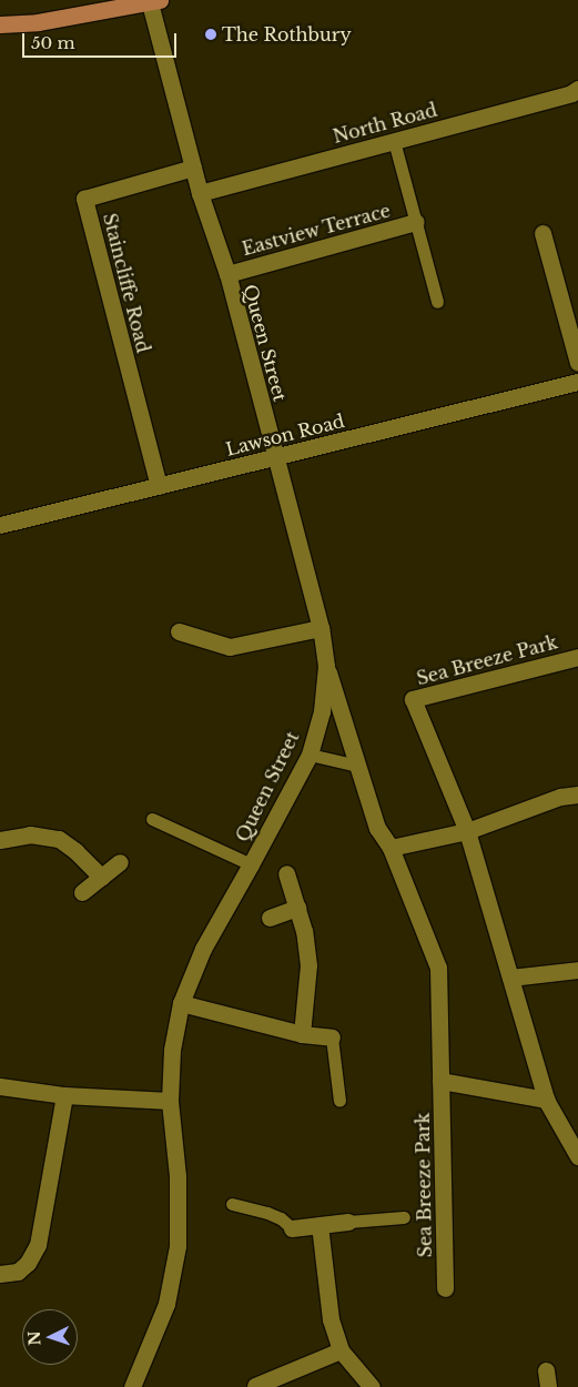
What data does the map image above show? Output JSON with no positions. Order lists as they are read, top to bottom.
{
  "streets": {
    "street": [
      "North Road",
      "Eastview Terrace",
      "Staincliffe Road",
      "Queen Street",
      "Lawson Road",
      "Sea Breeze Park"
    ]
  },
  "crossings": [
    ["North Road", "Queen Street"],
    ["Eastview Terrace", "Queen Street"],
    ["Staincliffe Road", "Queen Street"],
    ["Staincliffe Road", "Lawson Road"],
    ["Queen Street", "Lawson Road"],
    ["Queen Street", "Sea Breeze Park"]
  ],
  "places": ["The Rothbury"],
  "scale_bar": "50 m",
  "north": "left"
}
